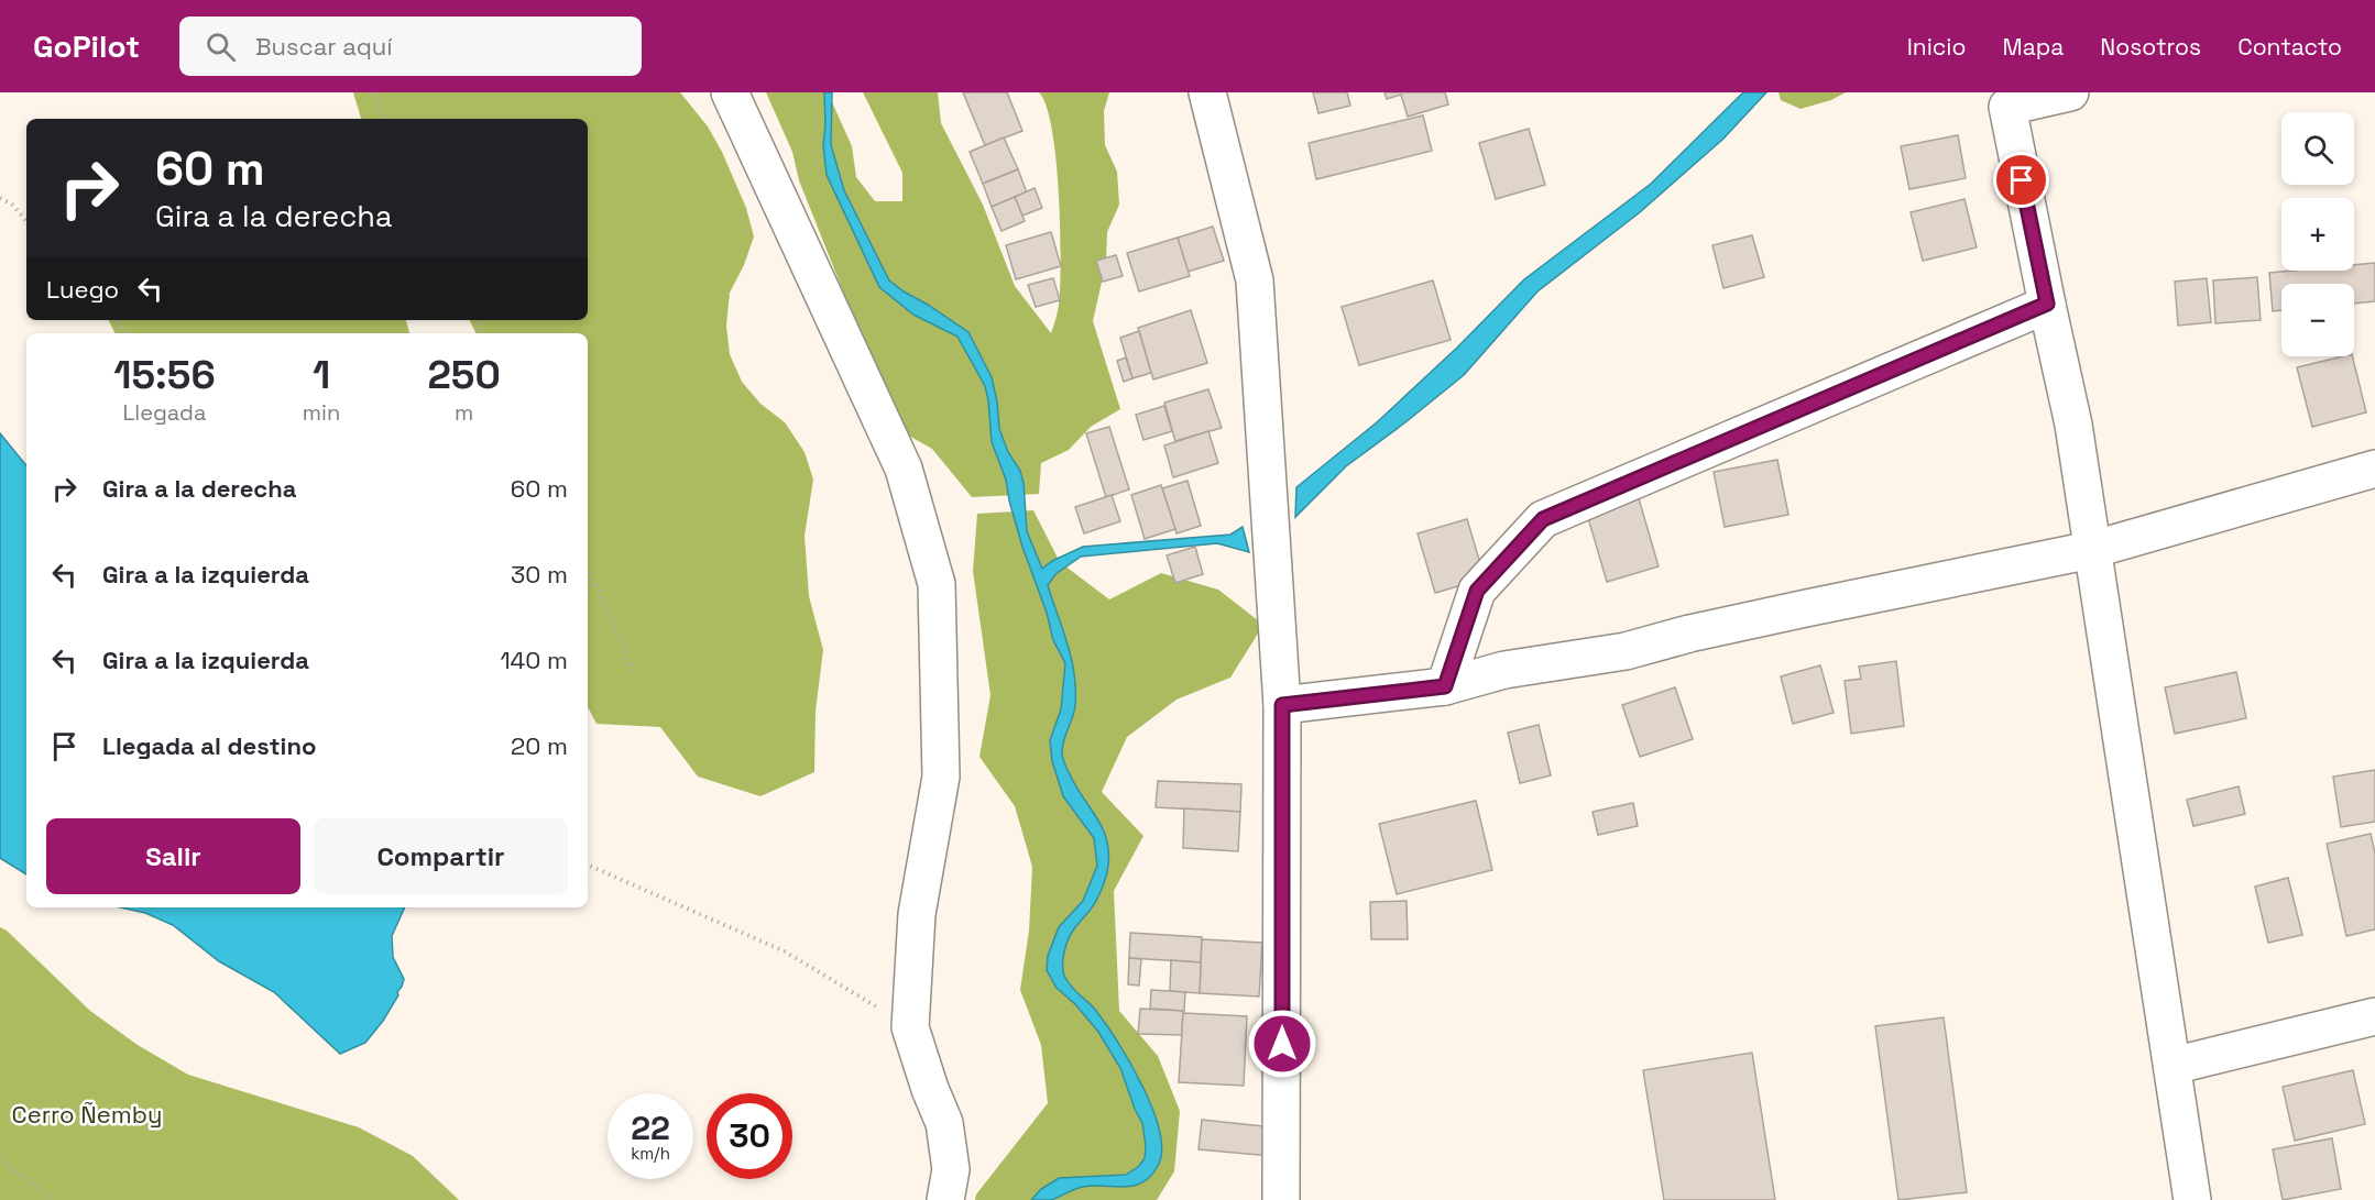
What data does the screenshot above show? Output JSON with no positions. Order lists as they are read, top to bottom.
{
  "parks": ["Cerro Ñemby"],
  "page": {
    "header": "GoPilot",
    "search": "Buscar aquí",
    "nav": [
      "Inicio",
      "Mapa",
      "Nosotros",
      "Contacto"
    ],
    "map_buttons": ["+", "−"],
    "turn": ["60 m", "Gira a la derecha"],
    "then": "Luego",
    "eta": [
      "15:56",
      "Llegada",
      "1",
      "min",
      "250",
      "m"
    ],
    "list": [
      {
        "name": "Gira a la derecha",
        "value": "60 m"
      },
      {
        "name": "Gira a la izquierda",
        "value": "30 m"
      },
      {
        "name": "Gira a la izquierda",
        "value": "140 m"
      },
      {
        "name": "Llegada al destino",
        "value": "20 m"
      }
    ],
    "buttons": ["Salir", "Compartir"],
    "speed": "22 km/h",
    "limit": "30"
  }
}
